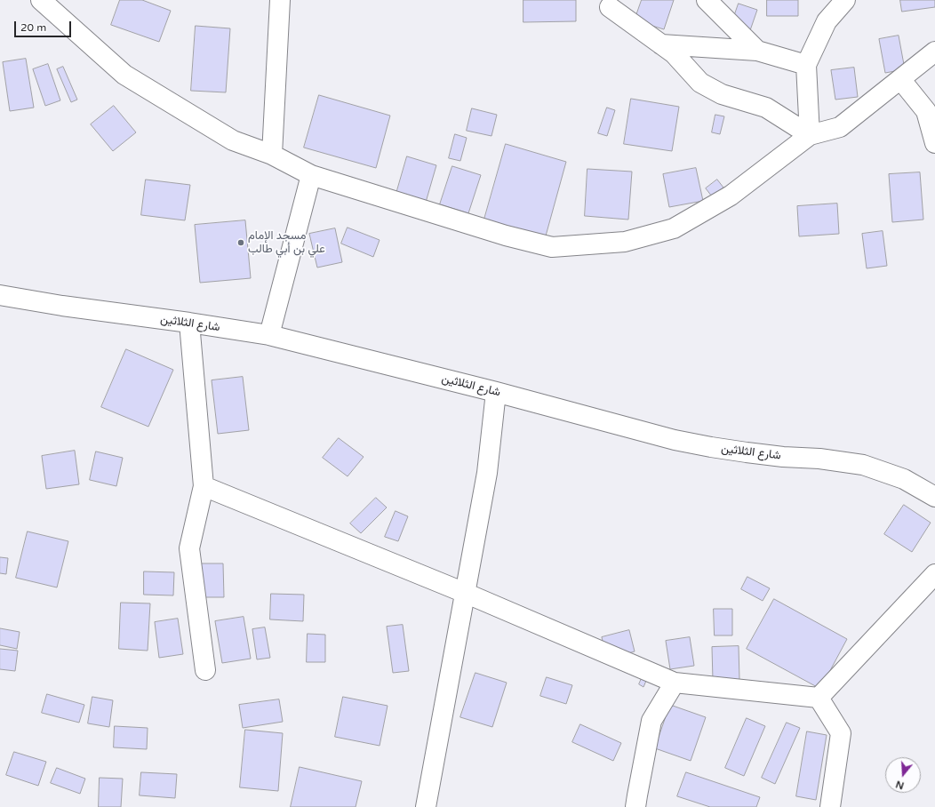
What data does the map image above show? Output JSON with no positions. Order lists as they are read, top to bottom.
{
  "streets": {
    "street": ["شارع الثلاثين"]
  },
  "places": ["مسجد الإمام علي بن أبي طالب"],
  "scale_bar": "20 m",
  "north": "bottom"
}
